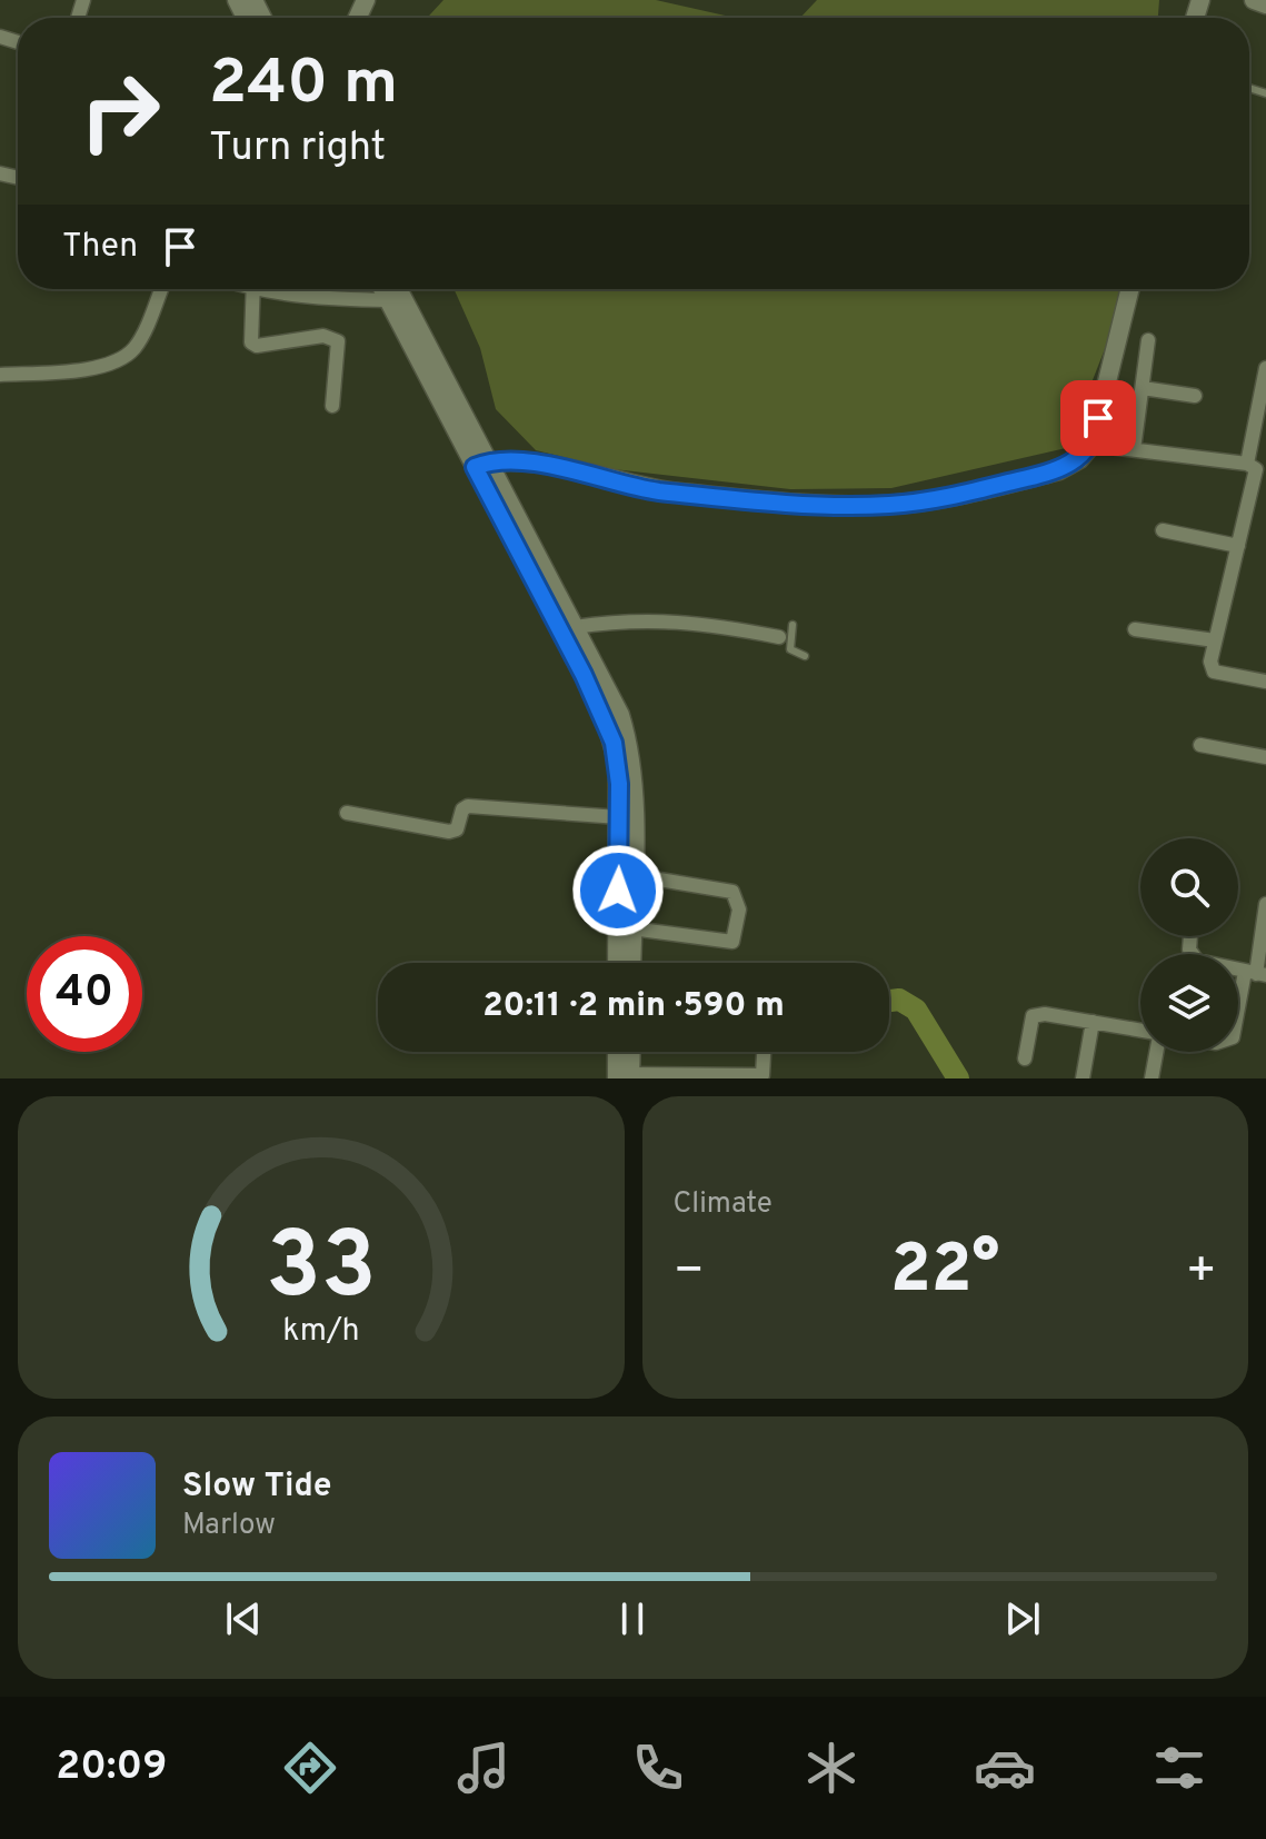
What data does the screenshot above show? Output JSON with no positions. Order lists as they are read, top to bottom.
{
  "page": {
    "turn": ["240 m", "Turn right"],
    "then": "Then",
    "limit": "40",
    "trip": "20:11 · 2 min · 590 m",
    "tile": "Climate",
    "heat": ["−", "22°", "+"],
    "song": ["Slow Tide", "Marlow"],
    "tabs": "20:09",
    "gauge": ["33", "km/h"]
  }
}
